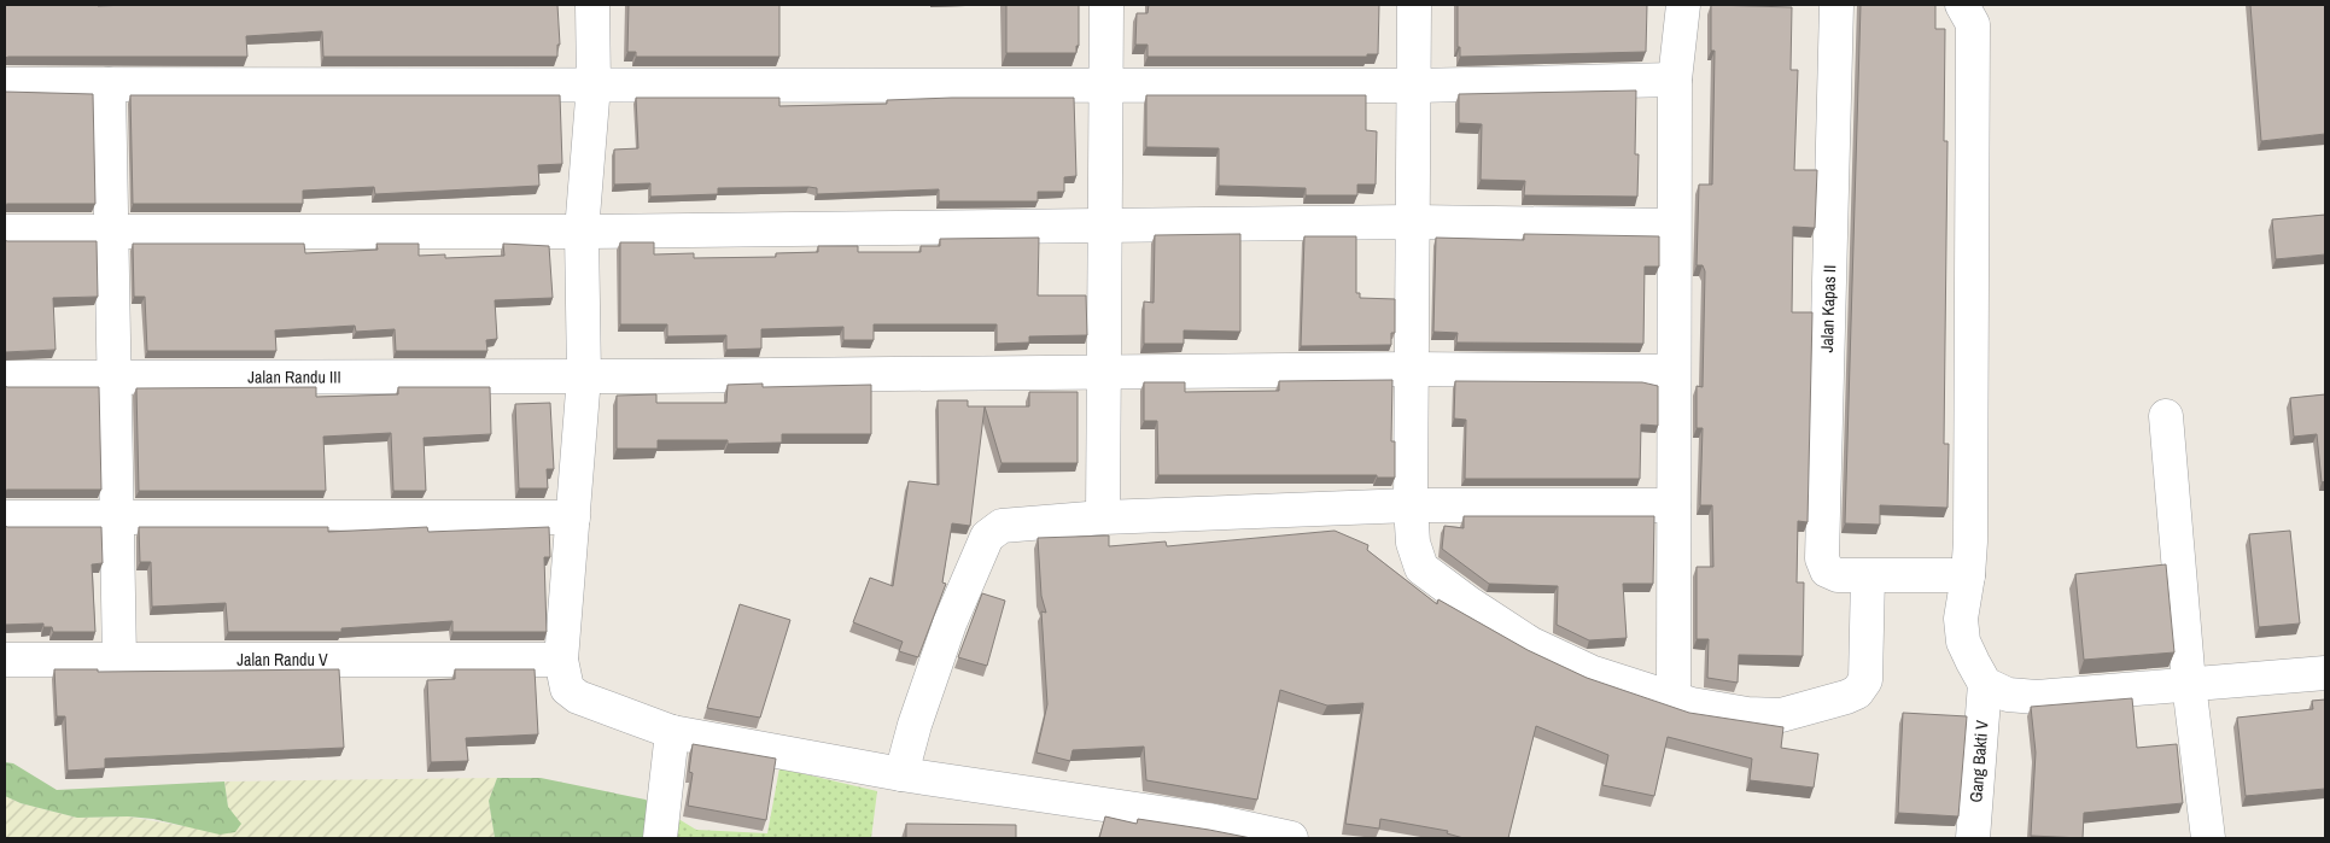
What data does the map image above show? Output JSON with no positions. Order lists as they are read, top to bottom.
{
  "streets": {
    "street": [
      "Jalan Kapas II",
      "Jalan Randu III",
      "Jalan Randu V",
      "Gang Bakti V"
    ]
  }
}
